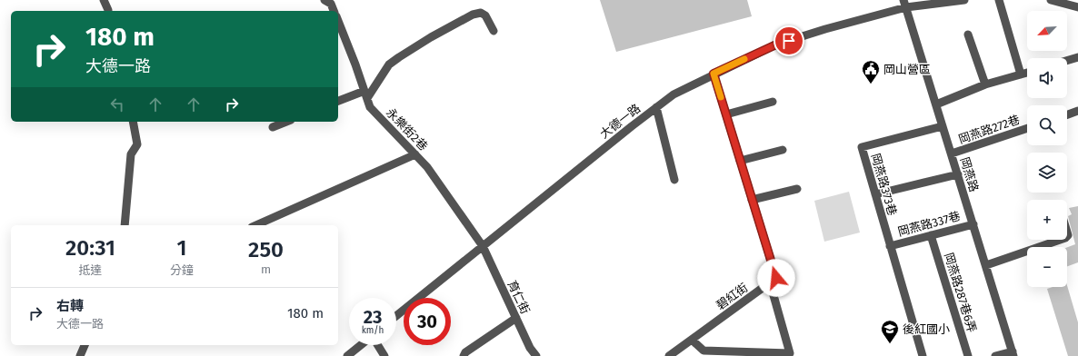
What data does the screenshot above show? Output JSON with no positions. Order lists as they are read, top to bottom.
{
  "streets": {
    "street": [
      "大德一路",
      "永樂街2巷",
      "岡燕路272巷",
      "岡燕路",
      "岡燕路373巷",
      "岡燕路337巷",
      "岡燕路287巷6弄",
      "碧紅街",
      "育仁街"
    ]
  },
  "crossings": [
    ["大德一路", "永樂街2巷"],
    ["大德一路", "岡燕路"],
    ["大德一路", "育仁街"],
    ["永樂街2巷", "育仁街"],
    ["岡燕路272巷", "岡燕路"],
    ["岡燕路", "岡燕路373巷"],
    ["岡燕路", "岡燕路337巷"],
    ["岡燕路373巷", "岡燕路337巷"],
    ["岡燕路337巷", "岡燕路287巷6弄"]
  ],
  "places": {
    "public building": ["岡山營區"],
    "school or university": ["後紅國小"]
  },
  "north": "bottom left",
  "page": {
    "map_buttons": ["+", "−"],
    "turn": ["180 m", "大德一路"],
    "eta": [
      "20:31",
      "抵達",
      "1",
      "分鐘",
      "250",
      "m"
    ],
    "list": [
      {
        "name": "右轉",
        "note": "大德一路",
        "value": "180 m"
      }
    ],
    "speed": "23 km/h",
    "limit": "30"
  }
}
